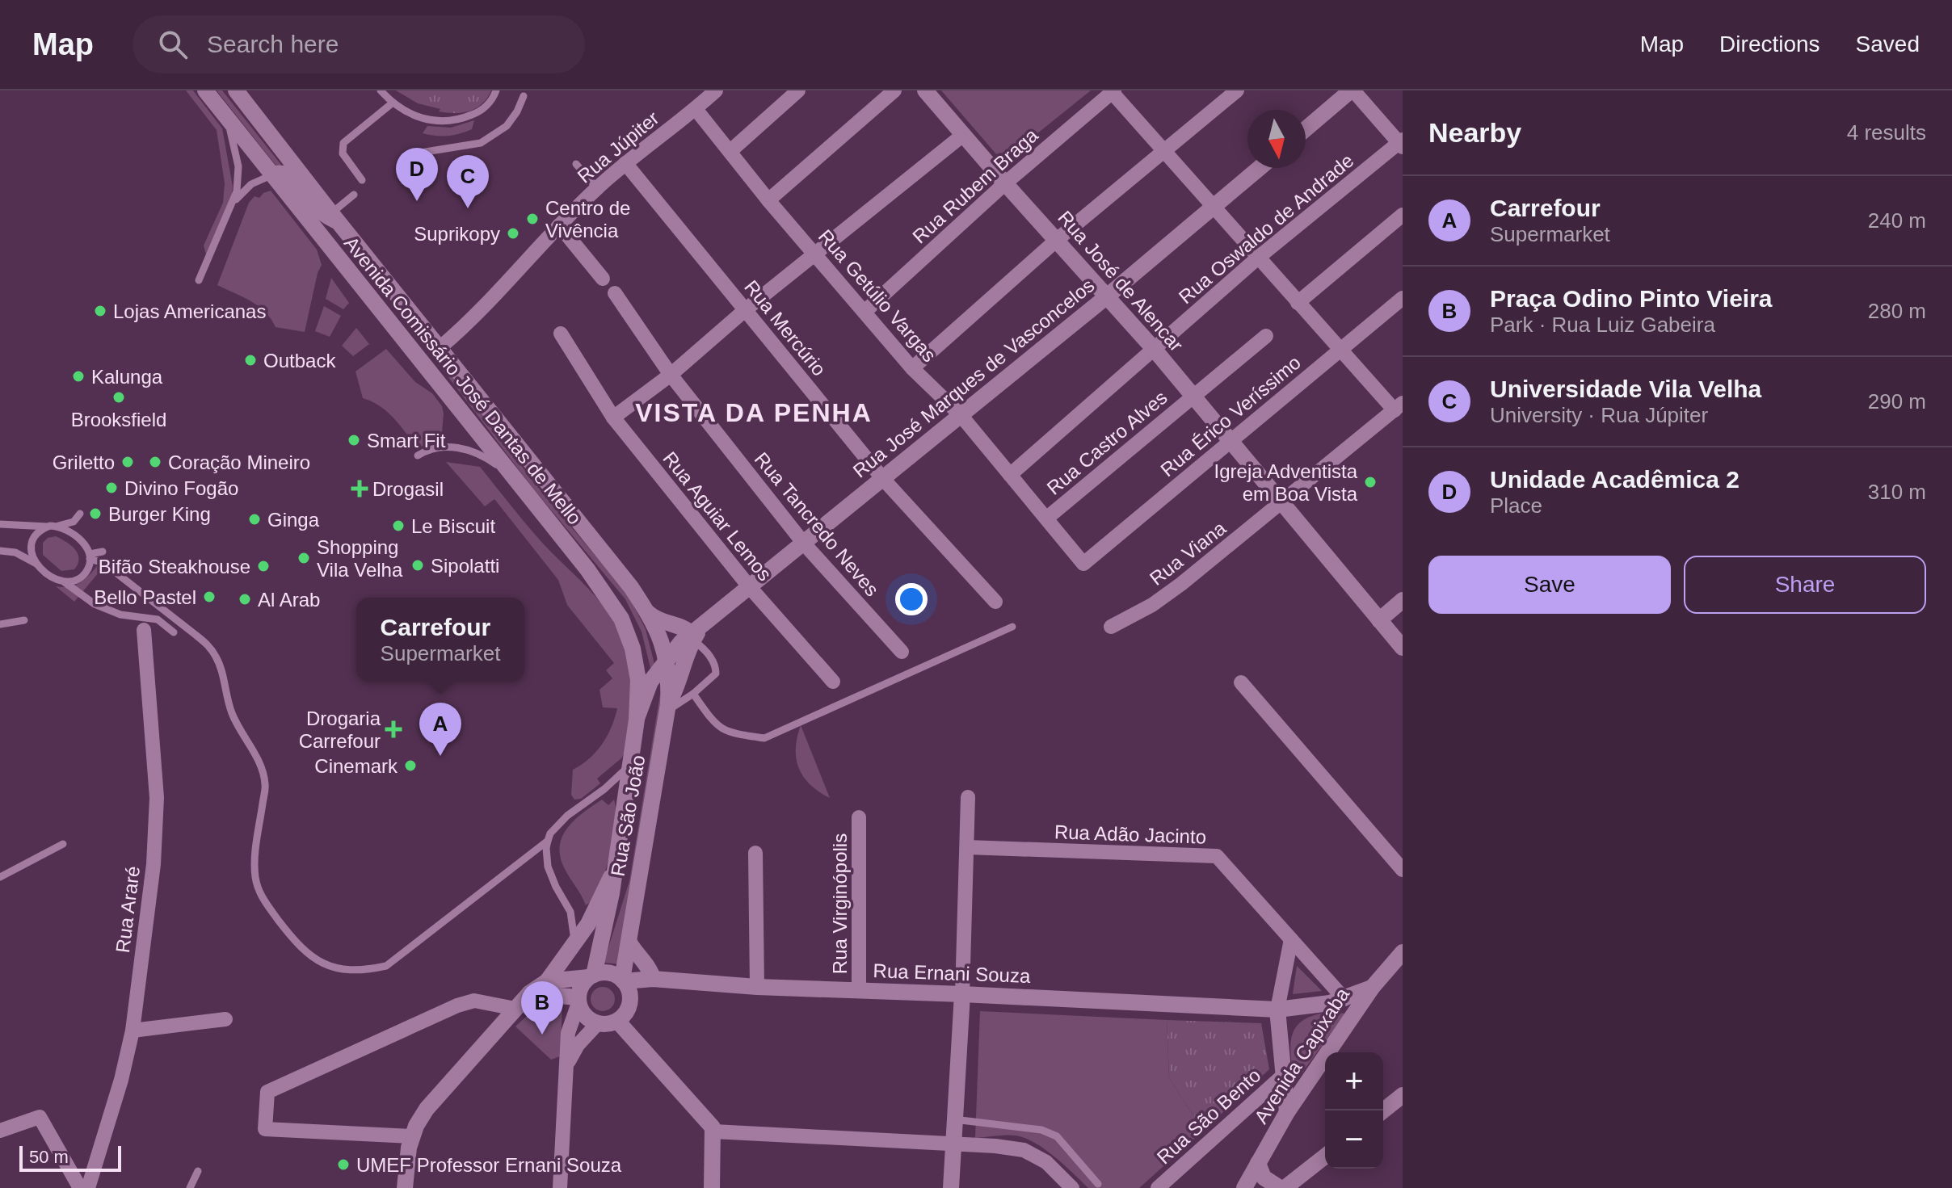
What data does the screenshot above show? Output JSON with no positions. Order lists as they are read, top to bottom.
{
  "streets": {
    "street": [
      "Rua Júpiter",
      "Rua Rubem Braga",
      "Rua Oswaldo de Andrade",
      "Rua José de Alencar",
      "Rua Getúlio Vargas",
      "Rua Mercúrio",
      "Rua José Marques de Vasconcelos",
      "Avenida Comissário José Dantas de Mello",
      "Rua Érico Veríssimo",
      "Rua Castro Alves",
      "Rua Aguiar Lemos",
      "Rua Tancredo Neves",
      "Rua Viana",
      "Rua São João",
      "Rua Adão Jacinto",
      "Rua Virginópolis",
      "Rua Araré",
      "Rua Ernani Souza",
      "Avenida Capixaba",
      "Rua São Bento"
    ]
  },
  "crossings": [
    ["Rua Júpiter", "Rua Getúlio Vargas"],
    ["Rua Júpiter", "Rua Mercúrio"],
    ["Rua Júpiter", "Avenida Comissário José Dantas de Mello"],
    ["Rua Rubem Braga", "Rua José de Alencar"],
    ["Rua Rubem Braga", "Rua Getúlio Vargas"],
    ["Rua Oswaldo de Andrade", "Rua José de Alencar"],
    ["Rua Oswaldo de Andrade", "Rua Getúlio Vargas"],
    ["Rua José de Alencar", "Rua José Marques de Vasconcelos"],
    ["Rua José de Alencar", "Rua Érico Veríssimo"],
    ["Rua José de Alencar", "Rua Castro Alves"],
    ["Rua José de Alencar", "Rua Viana"],
    ["Rua Getúlio Vargas", "Rua José Marques de Vasconcelos"],
    ["Rua Getúlio Vargas", "Rua Érico Veríssimo"],
    ["Rua Getúlio Vargas", "Rua Castro Alves"],
    ["Rua Mercúrio", "Rua José Marques de Vasconcelos"],
    ["Rua José Marques de Vasconcelos", "Avenida Comissário José Dantas de Mello"],
    ["Rua José Marques de Vasconcelos", "Rua Aguiar Lemos"],
    ["Rua José Marques de Vasconcelos", "Rua Tancredo Neves"],
    ["Rua José Marques de Vasconcelos", "Rua São João"],
    ["Avenida Comissário José Dantas de Mello", "Rua São João"],
    ["Rua São João", "Rua Ernani Souza"],
    ["Rua Adão Jacinto", "Rua Ernani Souza"],
    ["Rua Virginópolis", "Rua Ernani Souza"],
    ["Rua Ernani Souza", "Avenida Capixaba"]
  ],
  "districts": ["VISTA DA PENHA"],
  "places": {
    "other": [
      "Centro de Vivência",
      "Suprikopy",
      "Lojas Americanas",
      "Outback",
      "Kalunga",
      "Brooksfield",
      "Smart Fit",
      "Griletto",
      "Coração Mineiro",
      "Igreja Adventista em Boa Vista",
      "Divino Fogão",
      "Burger King",
      "Ginga",
      "Le Biscuit",
      "Shopping Vila Velha",
      "Sipolatti",
      "Bifão Steakhouse",
      "Bello Pastel",
      "Al Arab",
      "Cinemark",
      "UMEF Professor Ernani Souza"
    ],
    "health": ["Drogasil", "Drogaria Carrefour"]
  },
  "scale_bar": "50 m",
  "north": "bottom",
  "page": {
    "header": "Map",
    "search": "Search here",
    "nav": ["Map", "Directions", "Saved"],
    "heading": ["Nearby", "4 results"],
    "pins": [
      "D",
      "C",
      "A",
      "B"
    ],
    "list": [
      {
        "mark": "A",
        "name": "Carrefour",
        "note": "Supermarket",
        "value": "240 m"
      },
      {
        "mark": "B",
        "name": "Praça Odino Pinto Vieira",
        "note": "Park · Rua Luiz Gabeira",
        "value": "280 m"
      },
      {
        "mark": "C",
        "name": "Universidade Vila Velha",
        "note": "University · Rua Júpiter",
        "value": "290 m"
      },
      {
        "mark": "D",
        "name": "Unidade Acadêmica 2",
        "note": "Place",
        "value": "310 m"
      }
    ],
    "buttons": ["Save", "Share"],
    "popup": ["Carrefour", "Supermarket"],
    "map_buttons": ["+", "−"],
    "scale": "50 m"
  }
}
